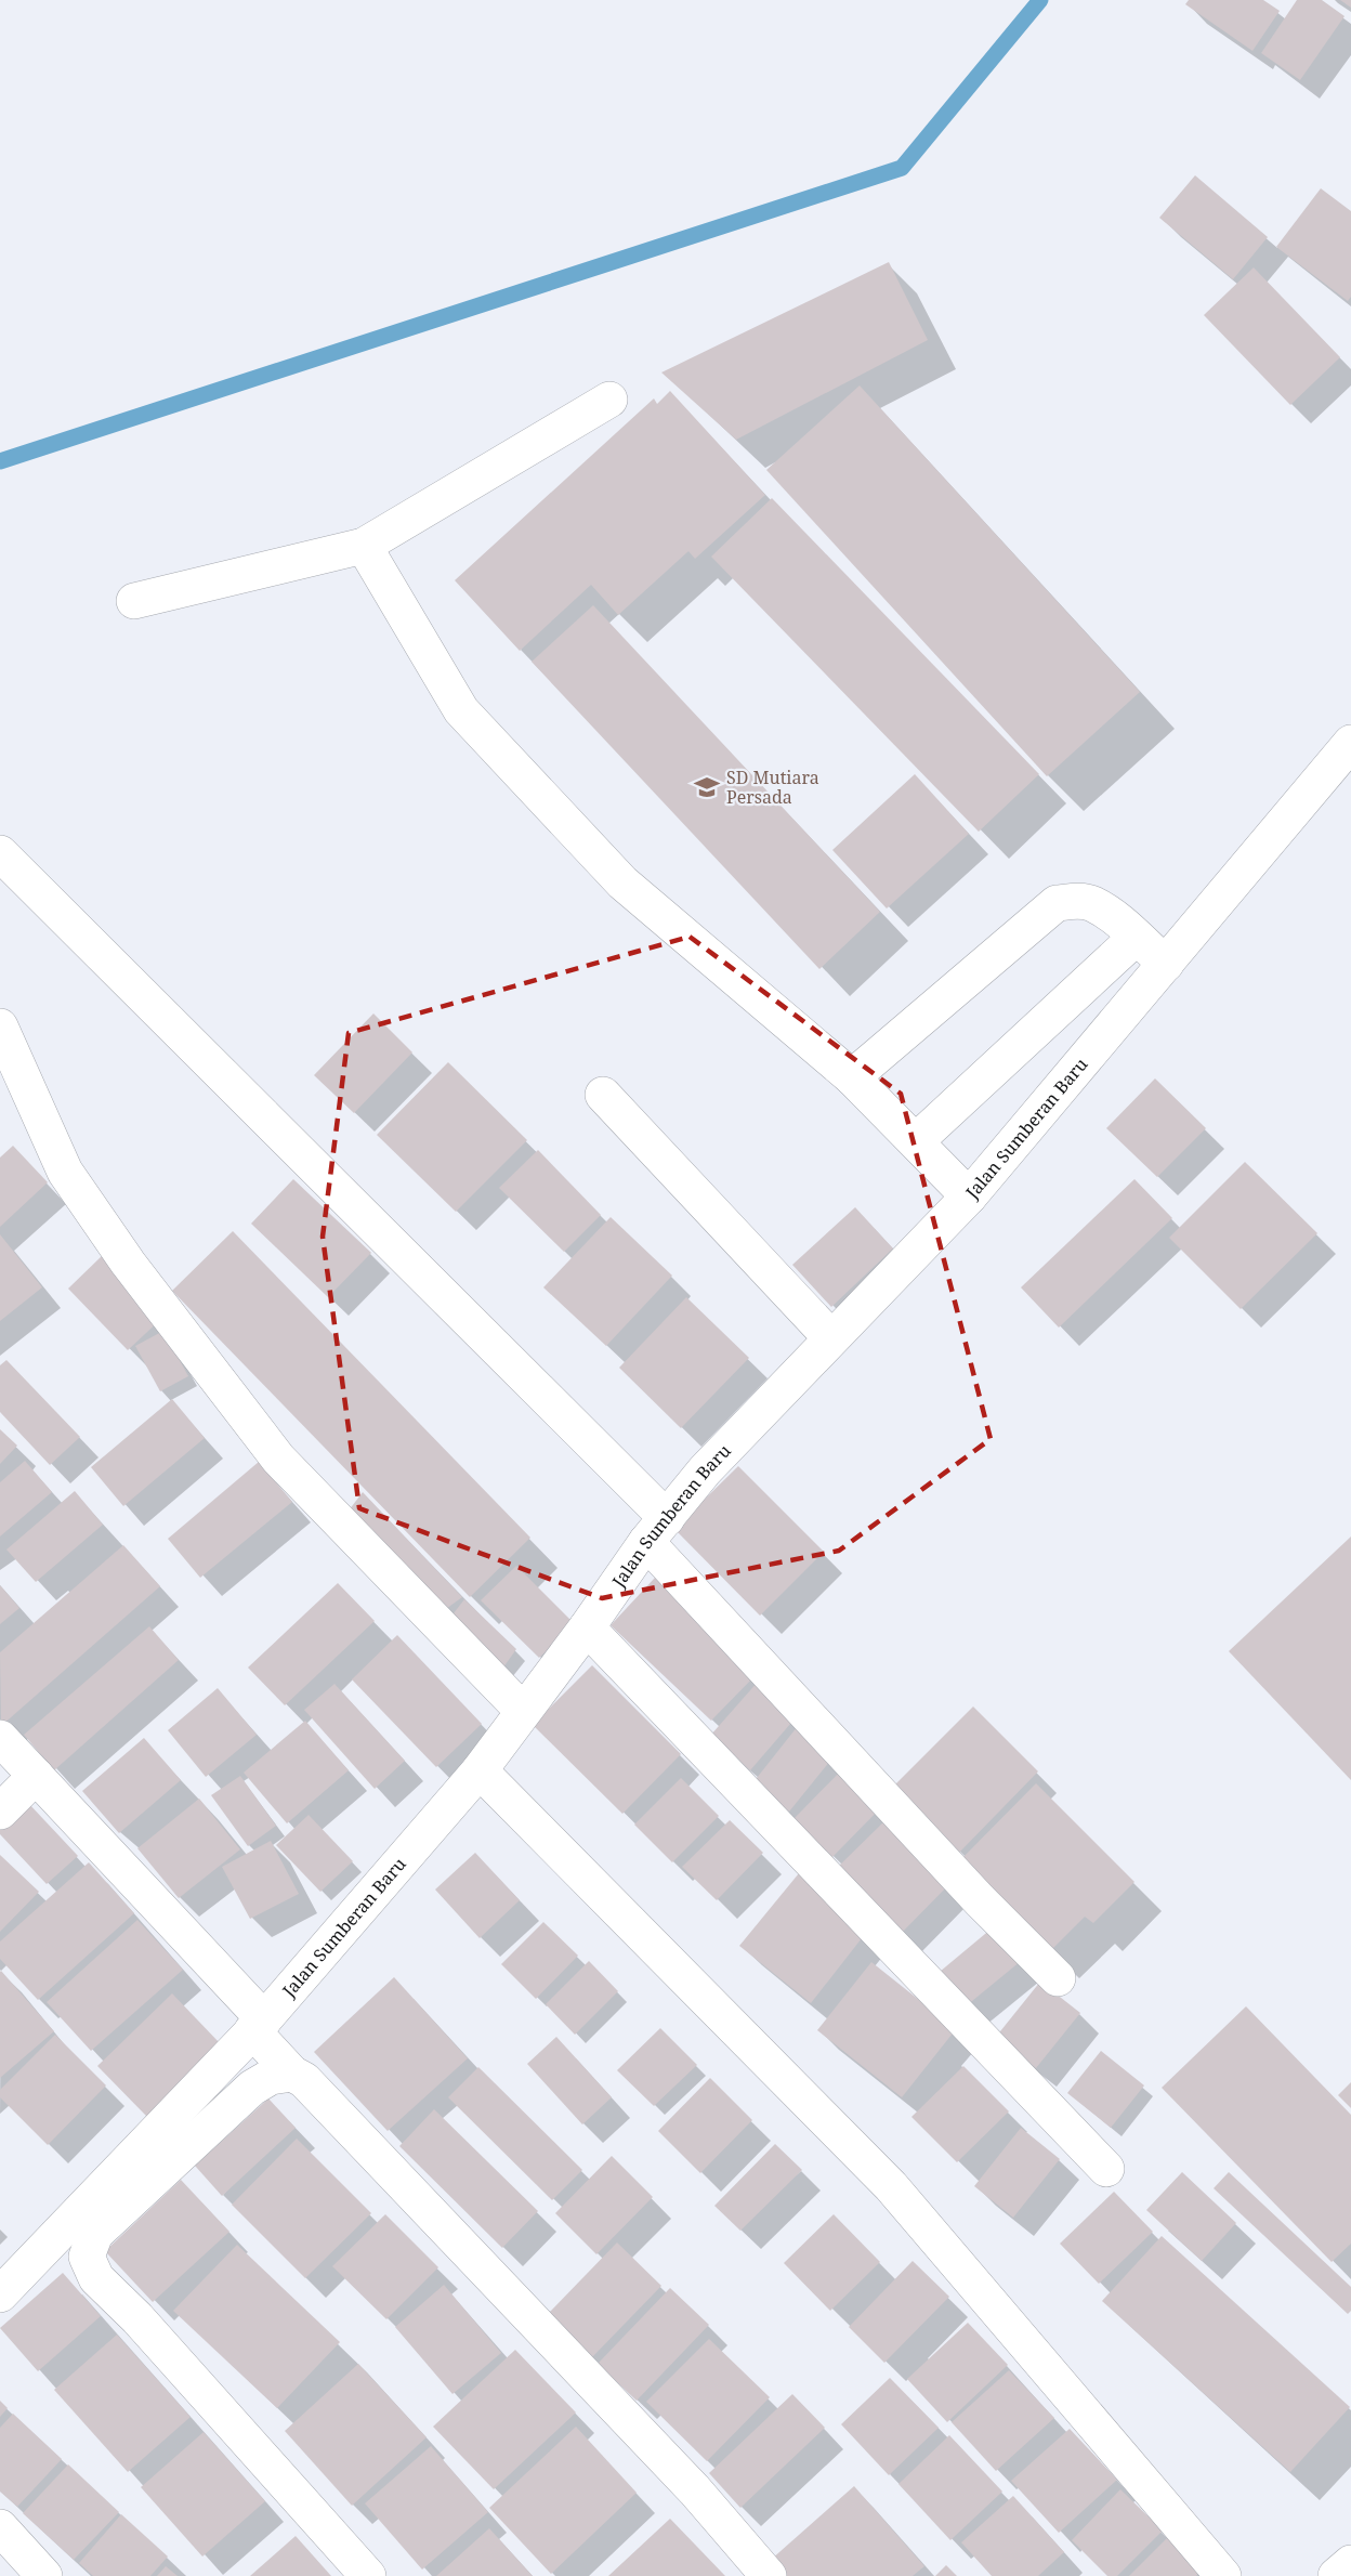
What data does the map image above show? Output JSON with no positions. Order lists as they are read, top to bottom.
{
  "streets": {
    "street": ["Jalan Sumberan Baru"]
  },
  "places": {
    "school or university": ["SD Mutiara Persada"]
  }
}
